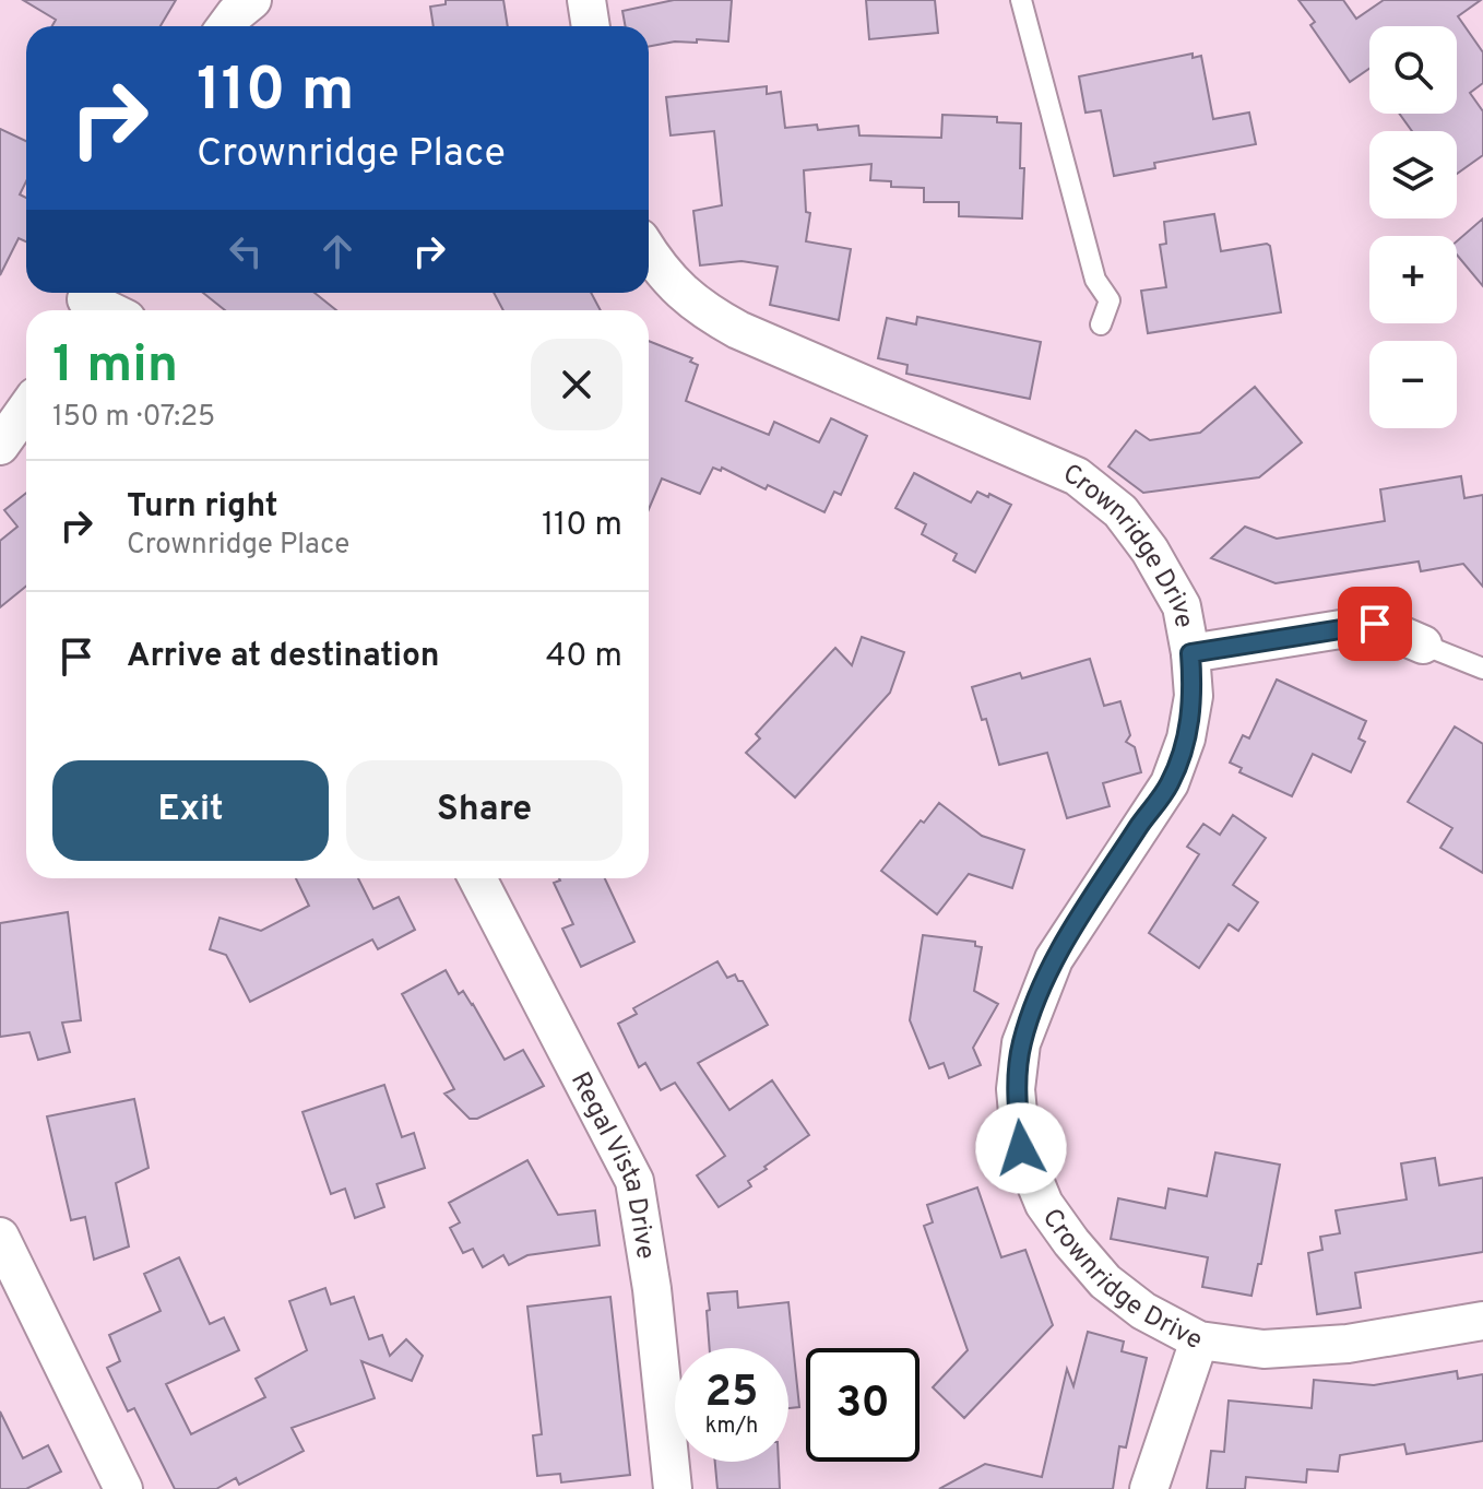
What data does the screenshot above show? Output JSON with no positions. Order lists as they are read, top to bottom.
{
  "streets": {
    "street": ["Crownridge Drive", "Regal Vista Drive"]
  },
  "page": {
    "map_buttons": ["+", "−"],
    "turn": ["110 m", "Crownridge Place"],
    "heading": ["1 min", "150 m · 07:25"],
    "list": [
      {
        "name": "Turn right",
        "note": "Crownridge Place",
        "value": "110 m"
      },
      {
        "name": "Arrive at destination",
        "value": "40 m"
      }
    ],
    "buttons": ["Exit", "Share"],
    "speed": "25 km/h",
    "limit": "30"
  }
}
